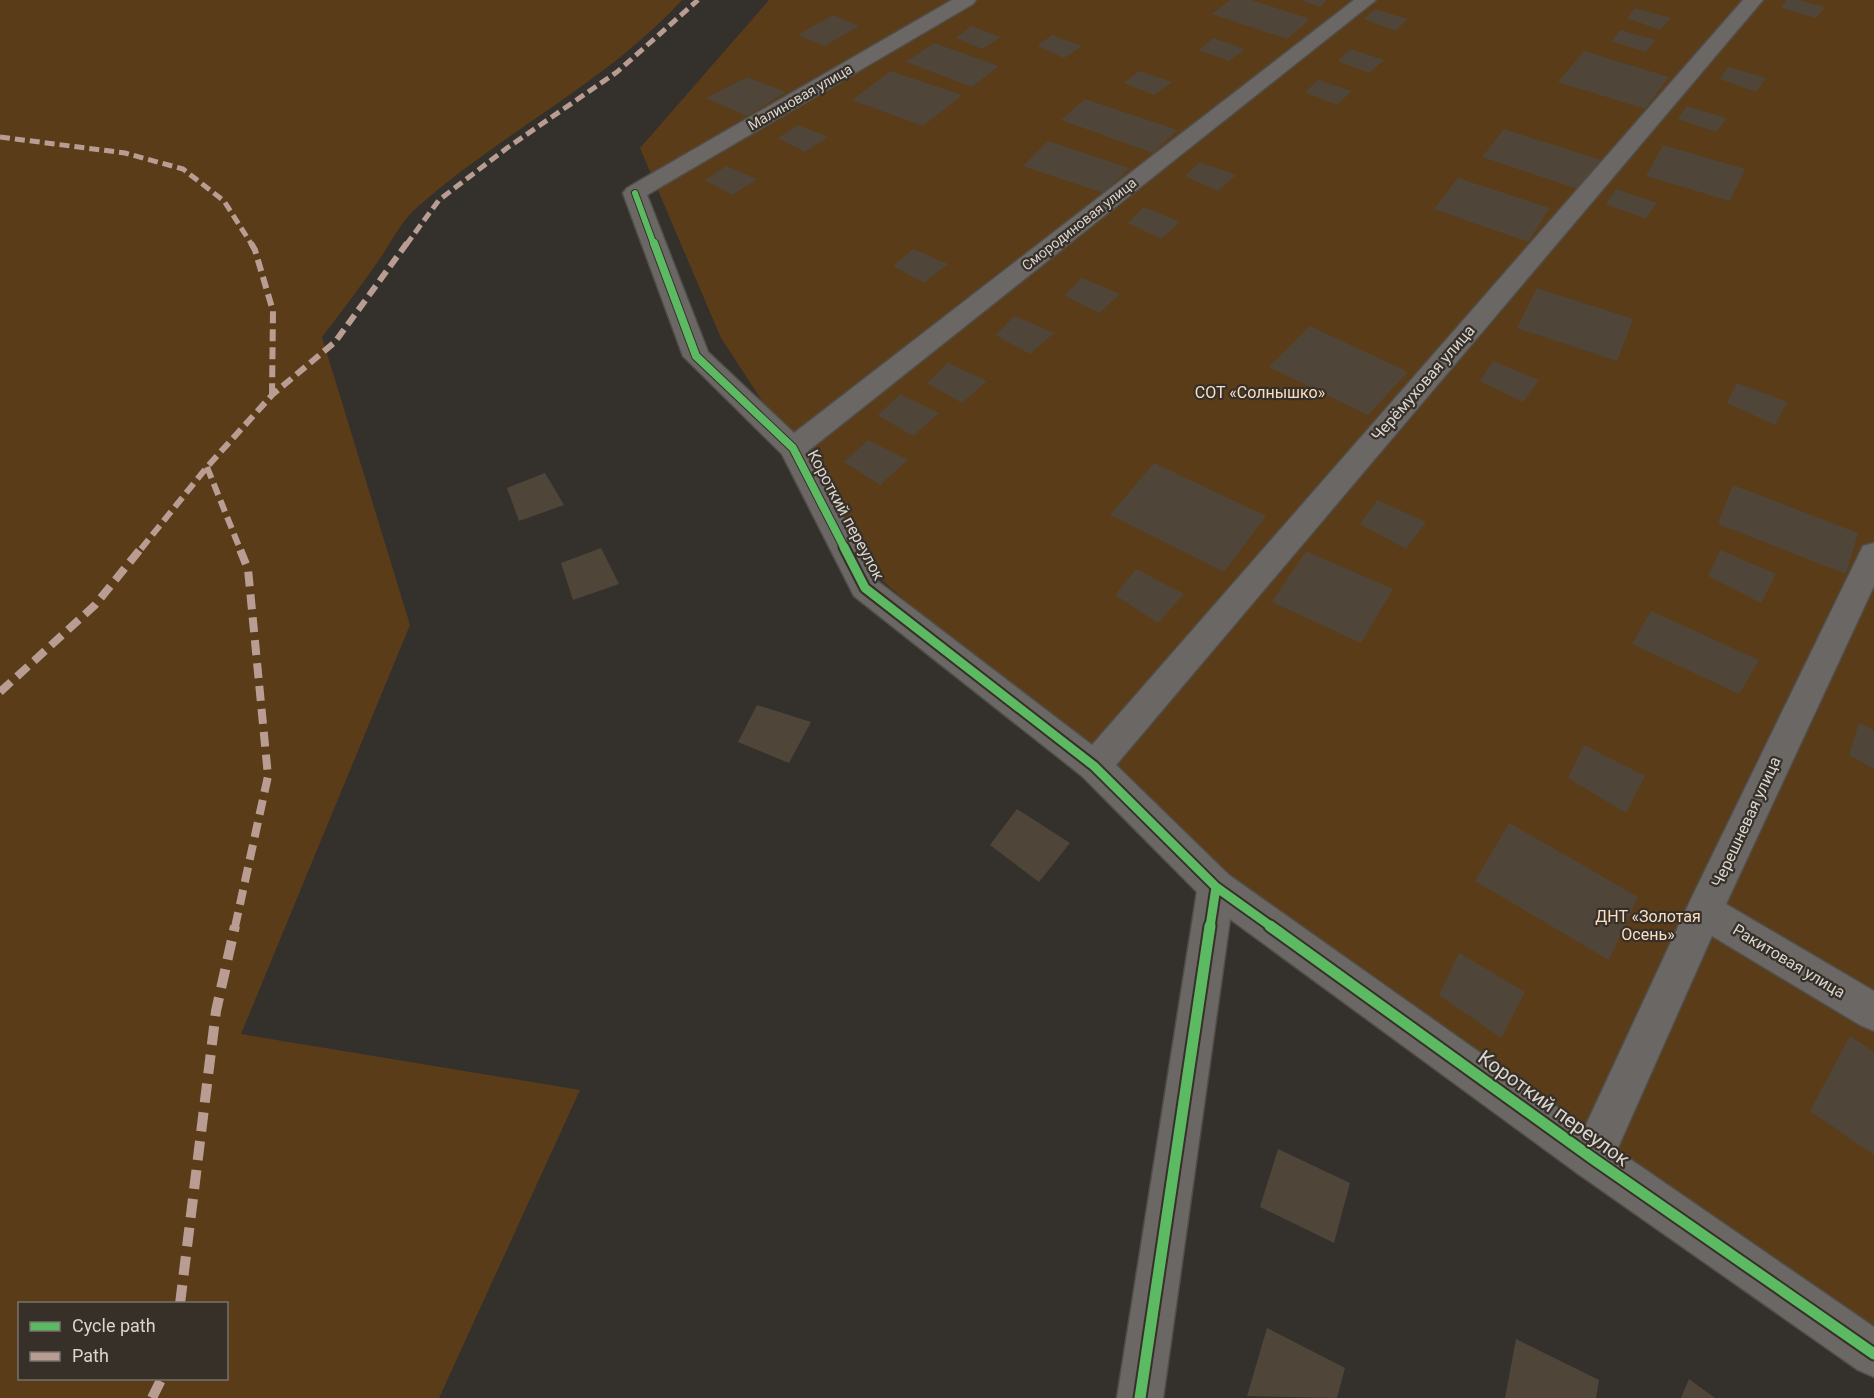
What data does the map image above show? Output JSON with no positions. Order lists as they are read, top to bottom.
{
  "streets": {
    "street": [
      "Малиновая улица",
      "Смородиновая улица",
      "Черёмуховая улица",
      "Короткий переулок",
      "Черешневая улица",
      "Ракитовая улица"
    ]
  },
  "crossings": [
    ["Малиновая улица", "Короткий переулок"],
    ["Смородиновая улица", "Короткий переулок"],
    ["Черёмуховая улица", "Короткий переулок"],
    ["Короткий переулок", "Черешневая улица"],
    ["Черешневая улица", "Ракитовая улица"]
  ],
  "parks": ["СОТ «Солнышко»", "ДНТ «Золотая Осень»"],
  "legend": ["Cycle path", "Path"]
}
